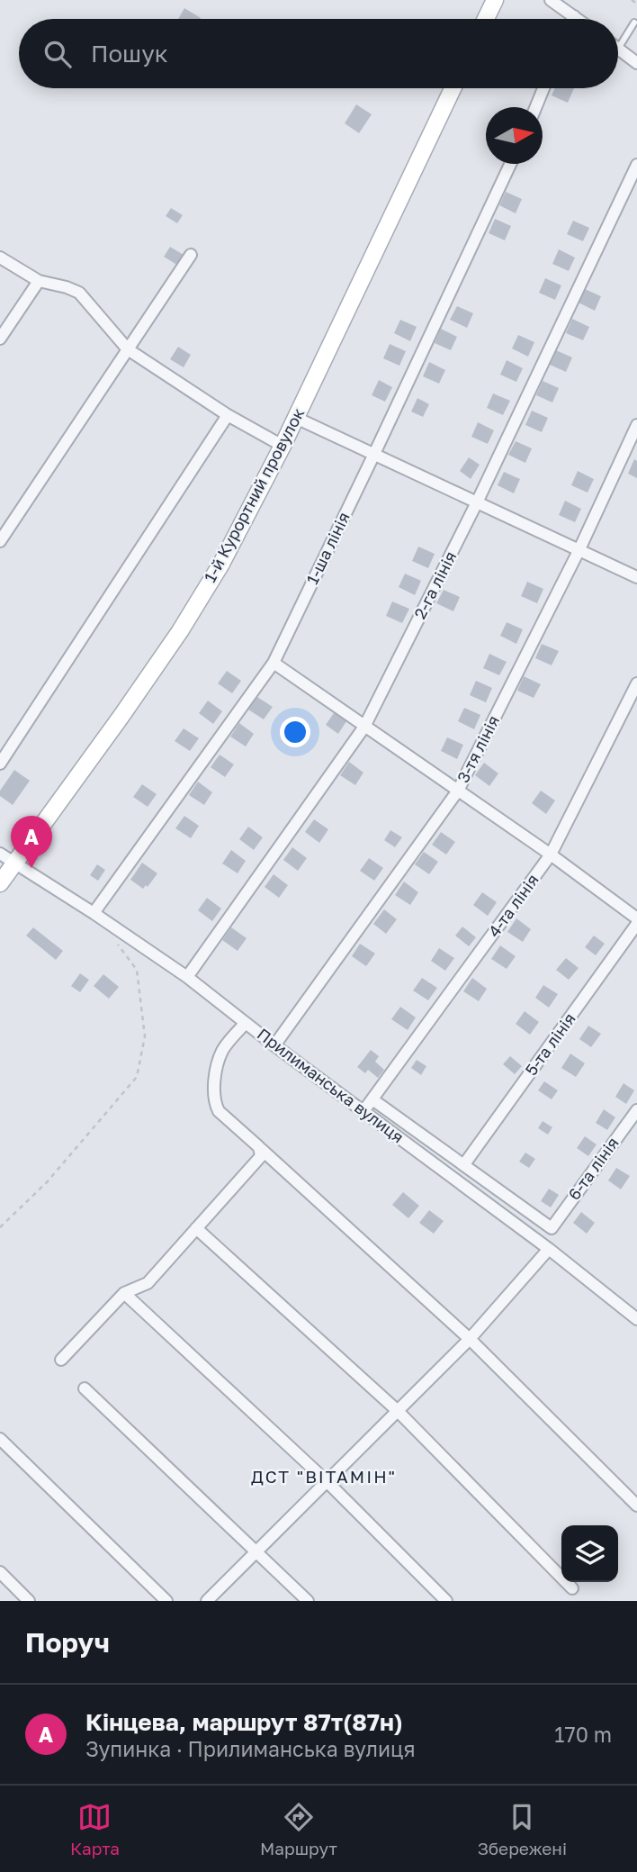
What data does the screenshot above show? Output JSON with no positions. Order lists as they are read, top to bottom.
{
  "streets": {
    "street": [
      "1-й Курортний провулок",
      "1-ша лінія",
      "2-га лінія",
      "3-тя лінія",
      "4-та лінія",
      "5-та лінія",
      "Прилиманська вулиця",
      "6-та лінія"
    ]
  },
  "crossings": [
    ["1-й Курортний провулок", "Прилиманська вулиця"],
    ["1-ша лінія", "Прилиманська вулиця"],
    ["2-га лінія", "Прилиманська вулиця"],
    ["3-тя лінія", "Прилиманська вулиця"],
    ["4-та лінія", "Прилиманська вулиця"],
    ["5-та лінія", "6-та лінія"]
  ],
  "districts": ["ДСТ \"ВІТАМІН\""],
  "north": "right",
  "page": {
    "search": "Пошук",
    "pins": "A",
    "heading": "Поруч",
    "list": [
      {
        "mark": "A",
        "name": "Кінцева, маршрут 87т(87н)",
        "note": "Зупинка · Прилиманська вулиця",
        "value": "170 m"
      }
    ],
    "nav": ["Карта", "Маршрут", "Збережені"]
  }
}
